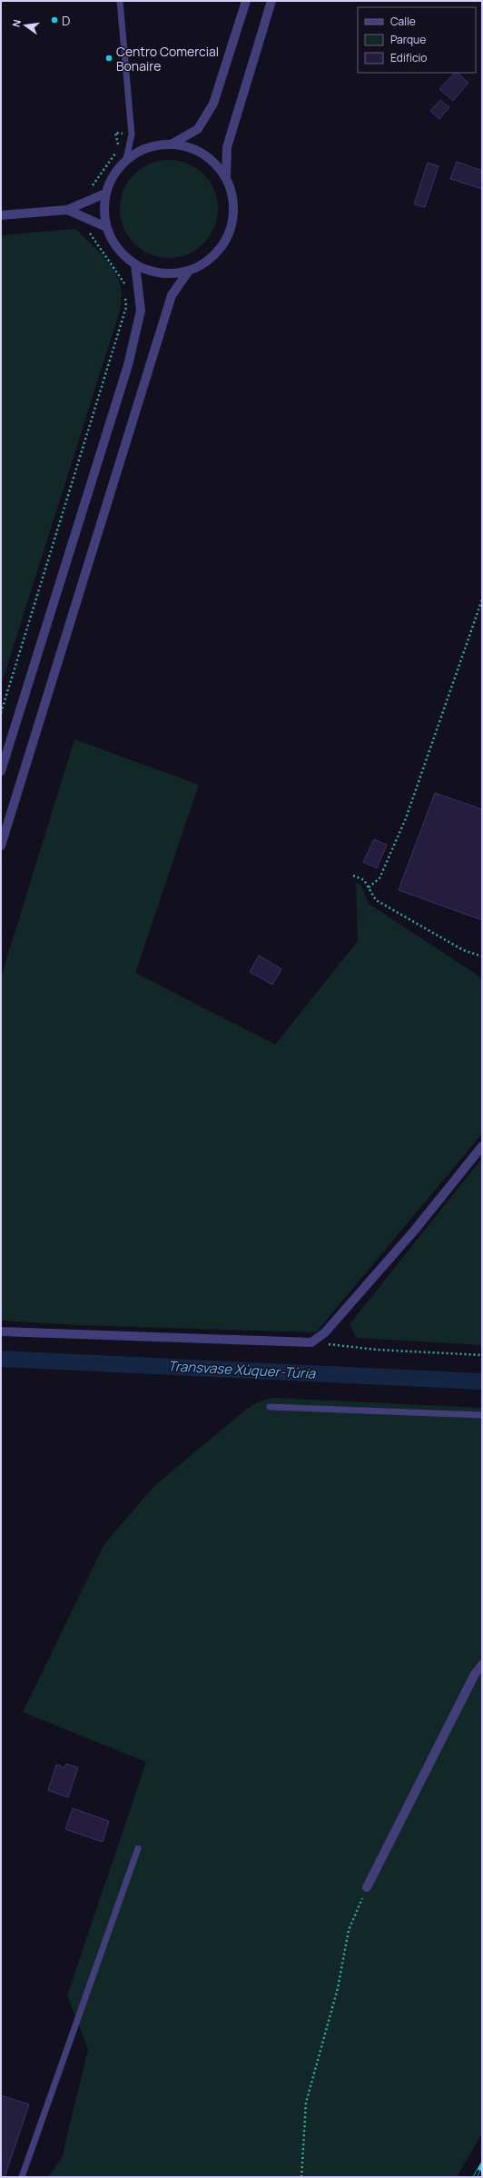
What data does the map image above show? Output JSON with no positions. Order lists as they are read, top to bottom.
{
  "water": ["Transvase Xùquer-Tùria"],
  "places": ["D", "Centro Comercial Bonaire"],
  "legend": ["Calle", "Parque", "Edificio"],
  "north": "left"
}
